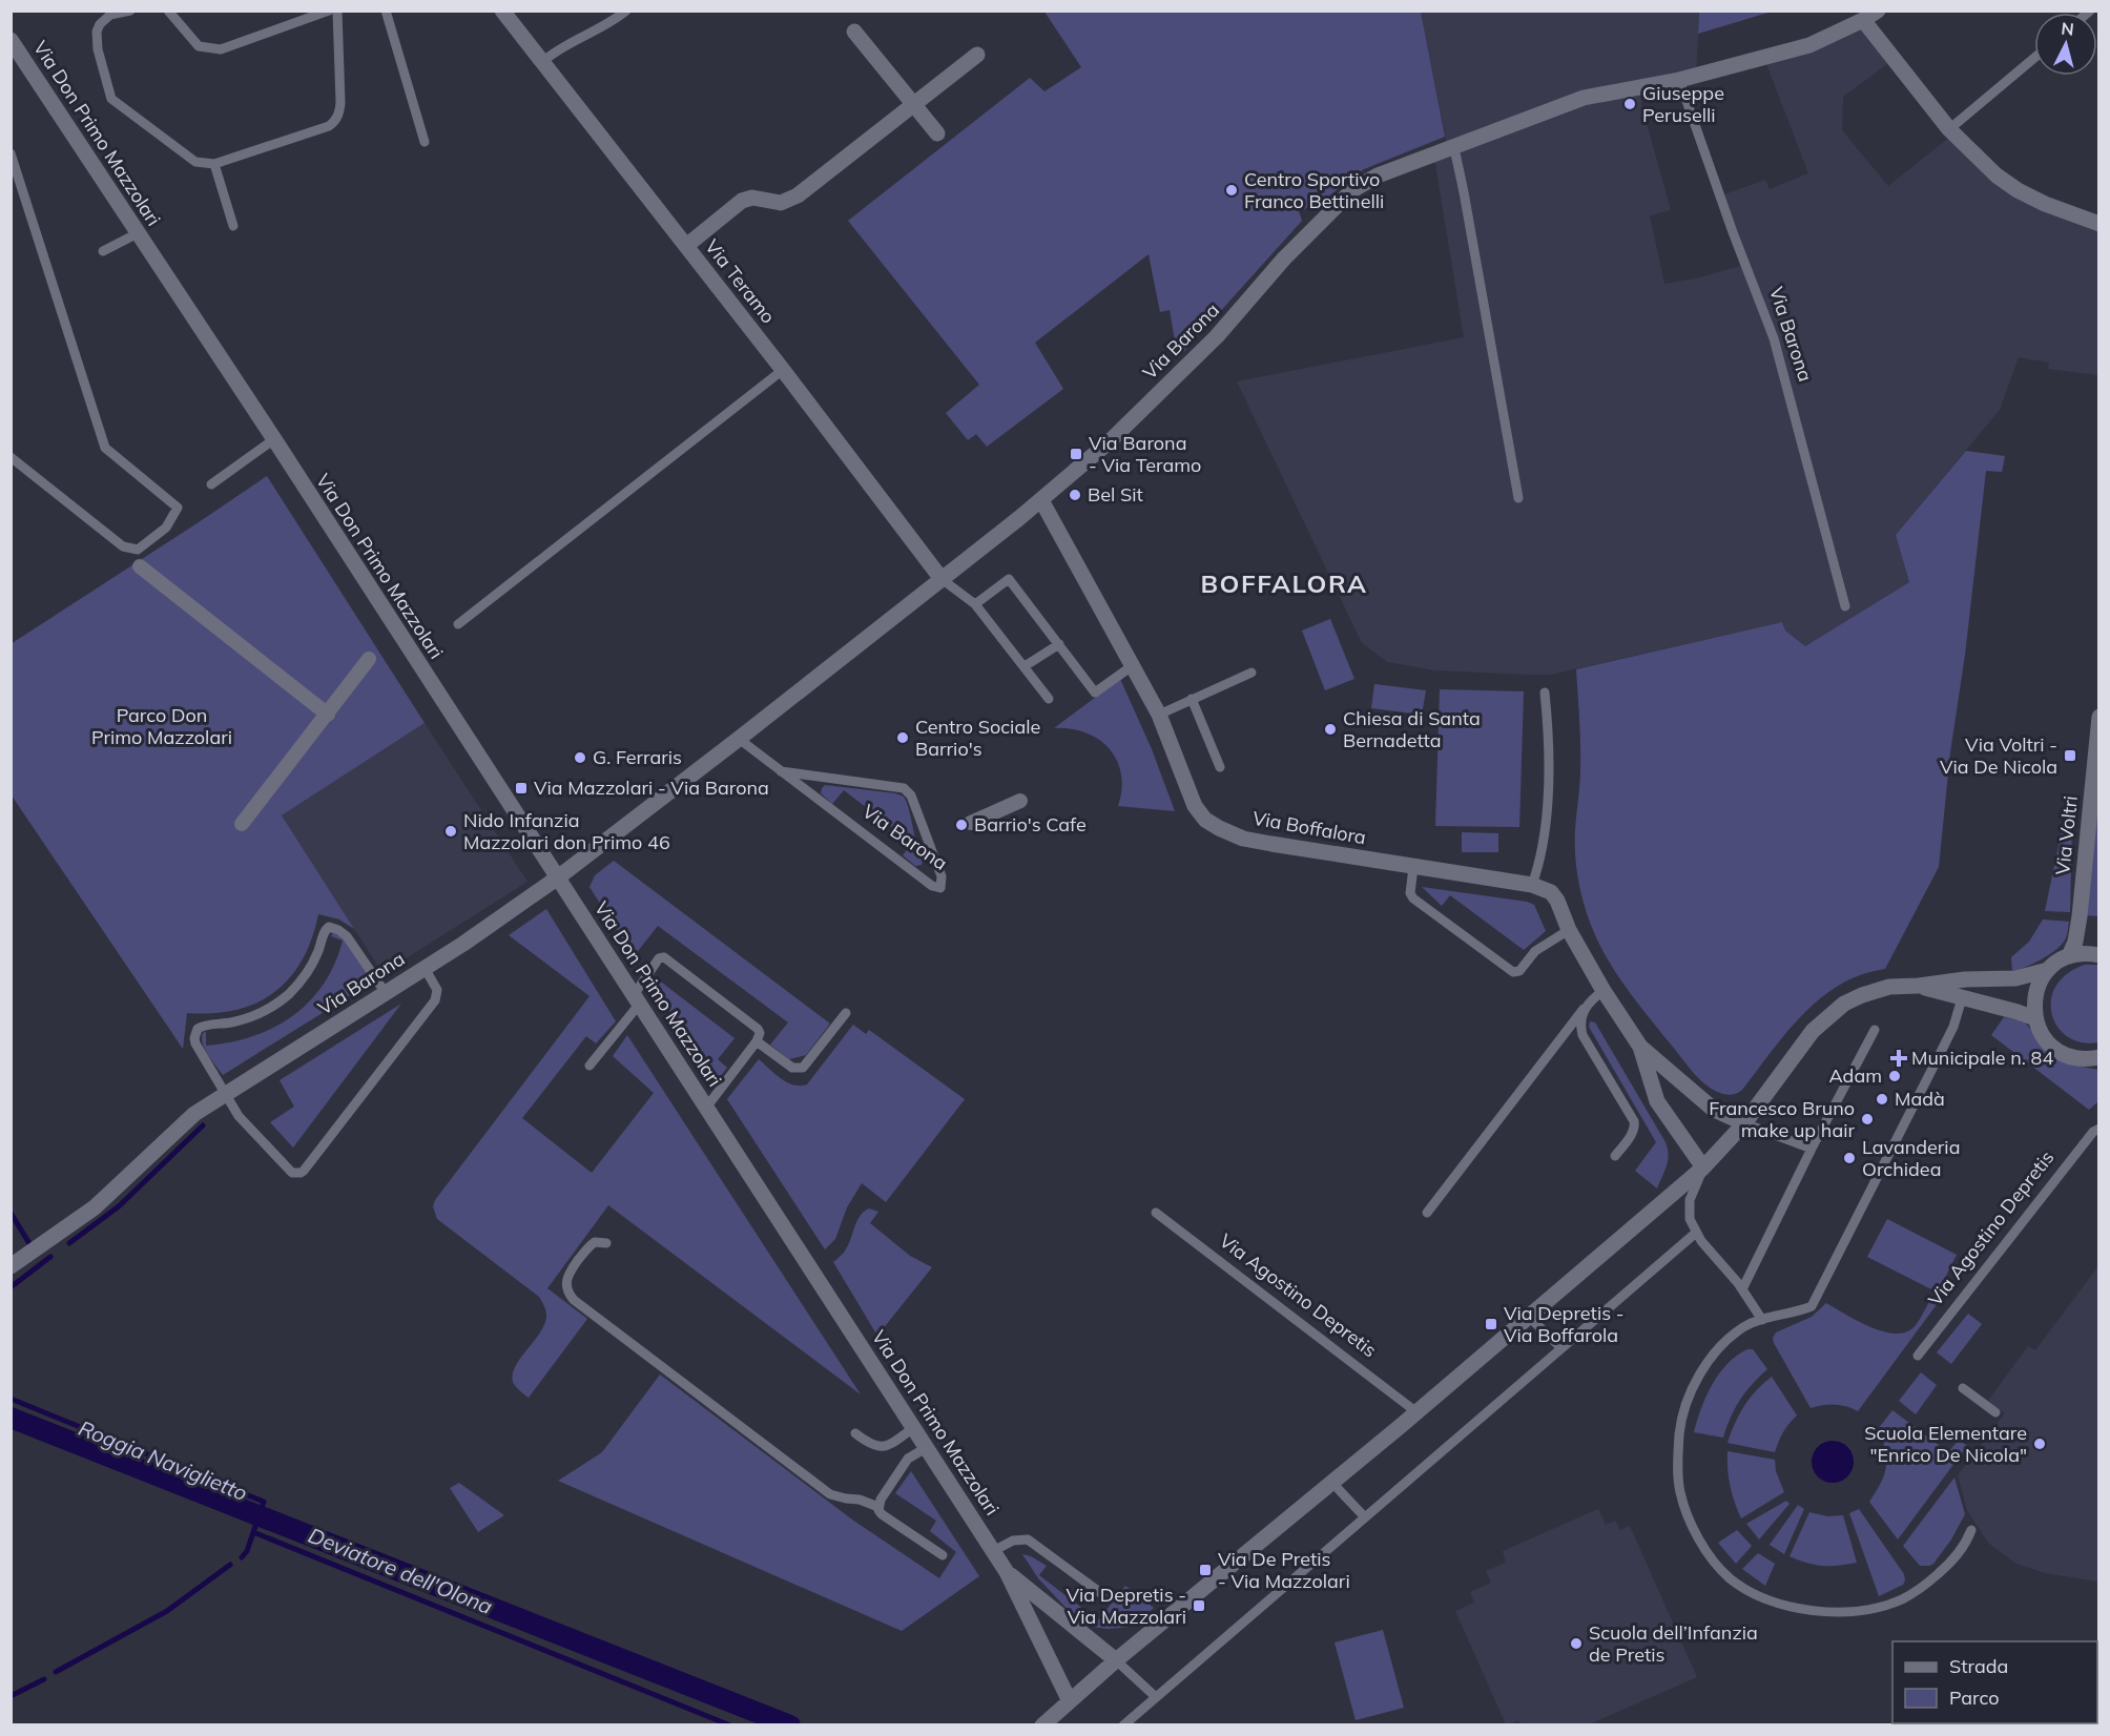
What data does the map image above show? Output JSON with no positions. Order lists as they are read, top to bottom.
{
  "streets": {
    "street": [
      "Via Don Primo Mazzolari",
      "Via Teramo",
      "Via Barona",
      "Via Boffalora",
      "Via Voltri"
    ],
    "lane": ["Via Agostino Depretis"]
  },
  "crossings": [
    ["Via Don Primo Mazzolari", "Via Barona"],
    ["Via Teramo", "Via Barona"],
    ["Via Barona", "Via Boffalora"]
  ],
  "districts": ["BOFFALORA"],
  "water": ["Roggia Naviglietto", "Deviatore dell'Olona"],
  "parks": ["Parco Don Primo Mazzolari"],
  "places": {
    "other": [
      "Giuseppe Peruselli",
      "Centro Sportivo Franco Bettinelli",
      "Bel Sit",
      "Chiesa di Santa Bernadetta",
      "Centro Sociale Barrio's",
      "G. Ferraris",
      "Barrio's Cafe",
      "Nido Infanzia Mazzolari don Primo 46",
      "Adam",
      "Madà",
      "Francesco Bruno make up hair",
      "Lavanderia Orchidea",
      "Scuola Elementare \"Enrico De Nicola\"",
      "Scuola dell’Infanzia de Pretis"
    ],
    "transit": [
      "Via Barona - Via Teramo",
      "Via Voltri - Via De Nicola",
      "Via Mazzolari - Via Barona",
      "Via Depretis - Via Boffarola",
      "Via De Pretis - Via Mazzolari",
      "Via Depretis - Via Mazzolari"
    ],
    "health": ["Municipale n. 84"]
  },
  "legend": ["Strada", "Parco"],
  "north": "top"
}
